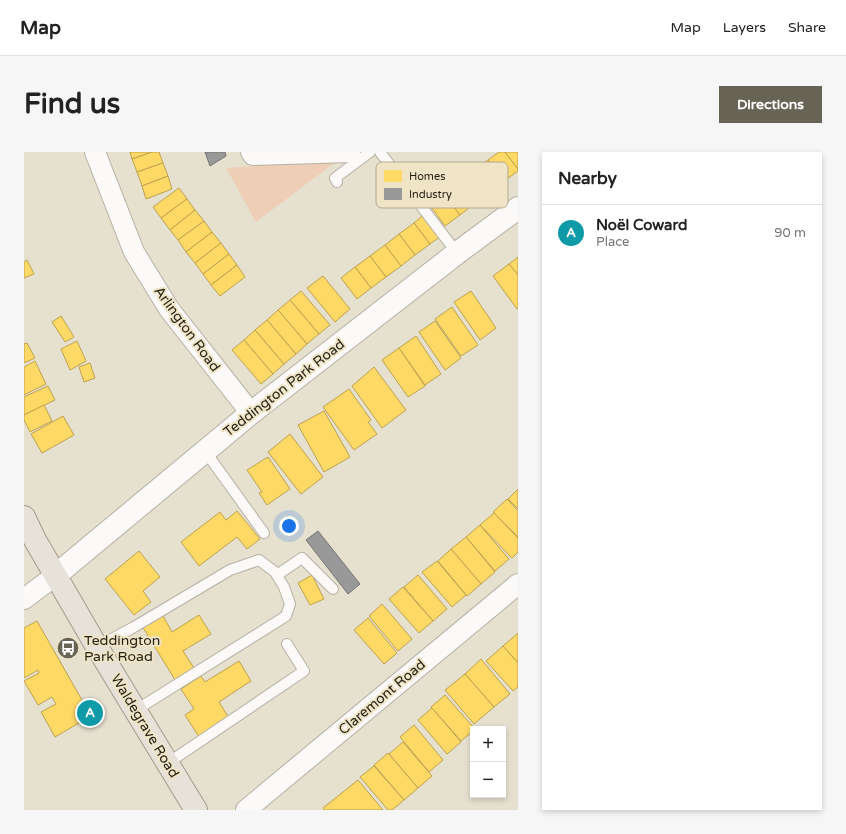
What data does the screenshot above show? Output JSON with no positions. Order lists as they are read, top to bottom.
{
  "streets": {
    "main road": ["Waldegrave Road"],
    "street": ["Arlington Road", "Teddington Park Road", "Claremont Road"]
  },
  "crossings": [
    ["Arlington Road", "Teddington Park Road"],
    ["Teddington Park Road", "Waldegrave Road"]
  ],
  "places": {
    "bus stop": ["Teddington Park Road"]
  },
  "legend": ["Homes", "Industry"],
  "page": {
    "header": "Map",
    "nav": ["Map", "Layers", "Share"],
    "buttons": "Directions",
    "title": "Find us",
    "heading": "Nearby",
    "list": [
      {
        "mark": "A",
        "name": "Noël Coward",
        "note": "Place",
        "value": "90 m"
      }
    ],
    "pins": "A",
    "map_buttons": ["+", "−"]
  }
}
